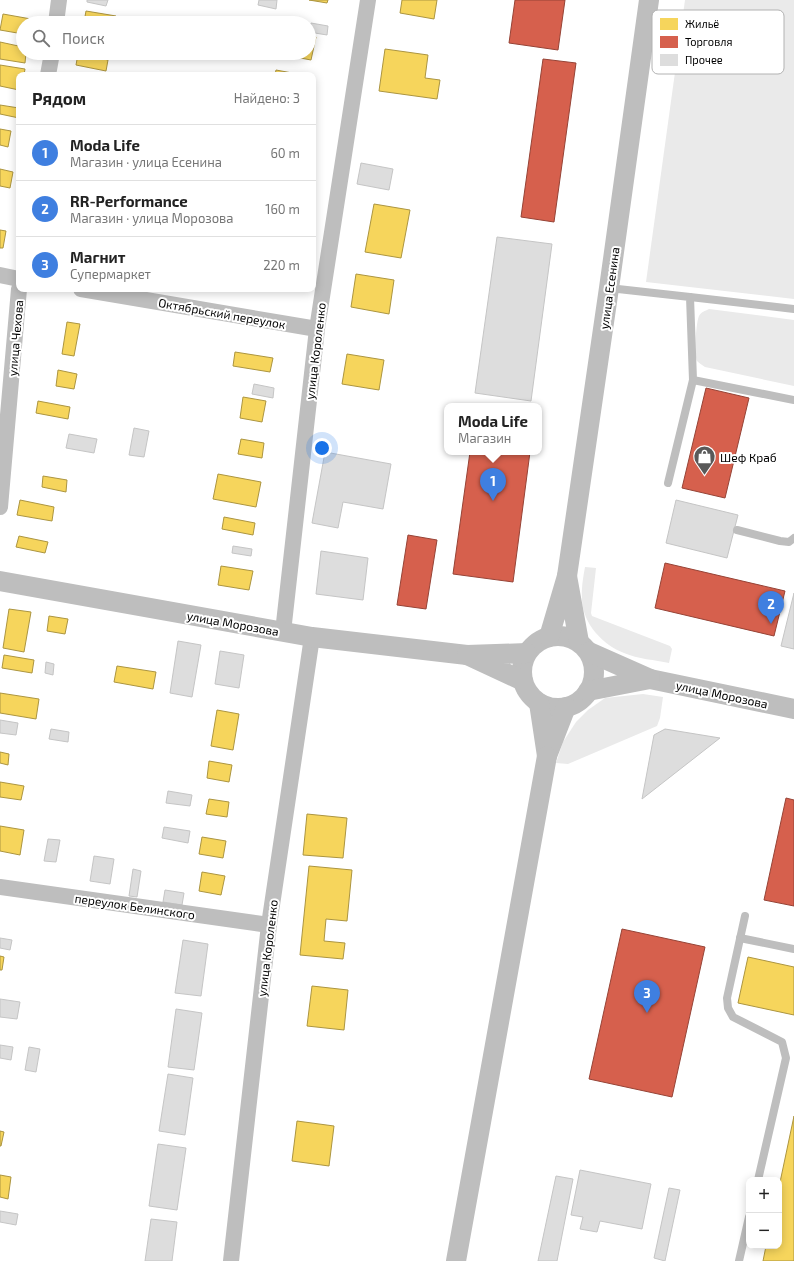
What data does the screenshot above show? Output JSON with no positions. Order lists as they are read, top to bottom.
{
  "streets": {
    "street": [
      "улица Есенина",
      "Октябрьский переулок",
      "улица Чехова",
      "улица Короленко",
      "улица Морозова",
      "переулок Белинского"
    ]
  },
  "crossings": [
    ["Октябрьский переулок", "улица Короленко"],
    ["улица Короленко", "улица Морозова"],
    ["улица Короленко", "переулок Белинского"]
  ],
  "places": {
    "shop": ["Шеф Краб"]
  },
  "legend": ["Жильё", "Торговля", "Прочее"],
  "page": {
    "search": "Поиск",
    "heading": ["Рядом", "Найдено: 3"],
    "list": [
      {
        "mark": "1",
        "name": "Moda Life",
        "note": "Магазин · улица Есенина",
        "value": "60 m"
      },
      {
        "mark": "2",
        "name": "RR-Performance",
        "note": "Магазин · улица Морозова",
        "value": "160 m"
      },
      {
        "mark": "3",
        "name": "Магнит",
        "note": "Супермаркет",
        "value": "220 m"
      }
    ],
    "popup": ["Moda Life", "Магазин"],
    "pins": ["1", "2", "3"],
    "map_buttons": ["+", "−"]
  }
}
